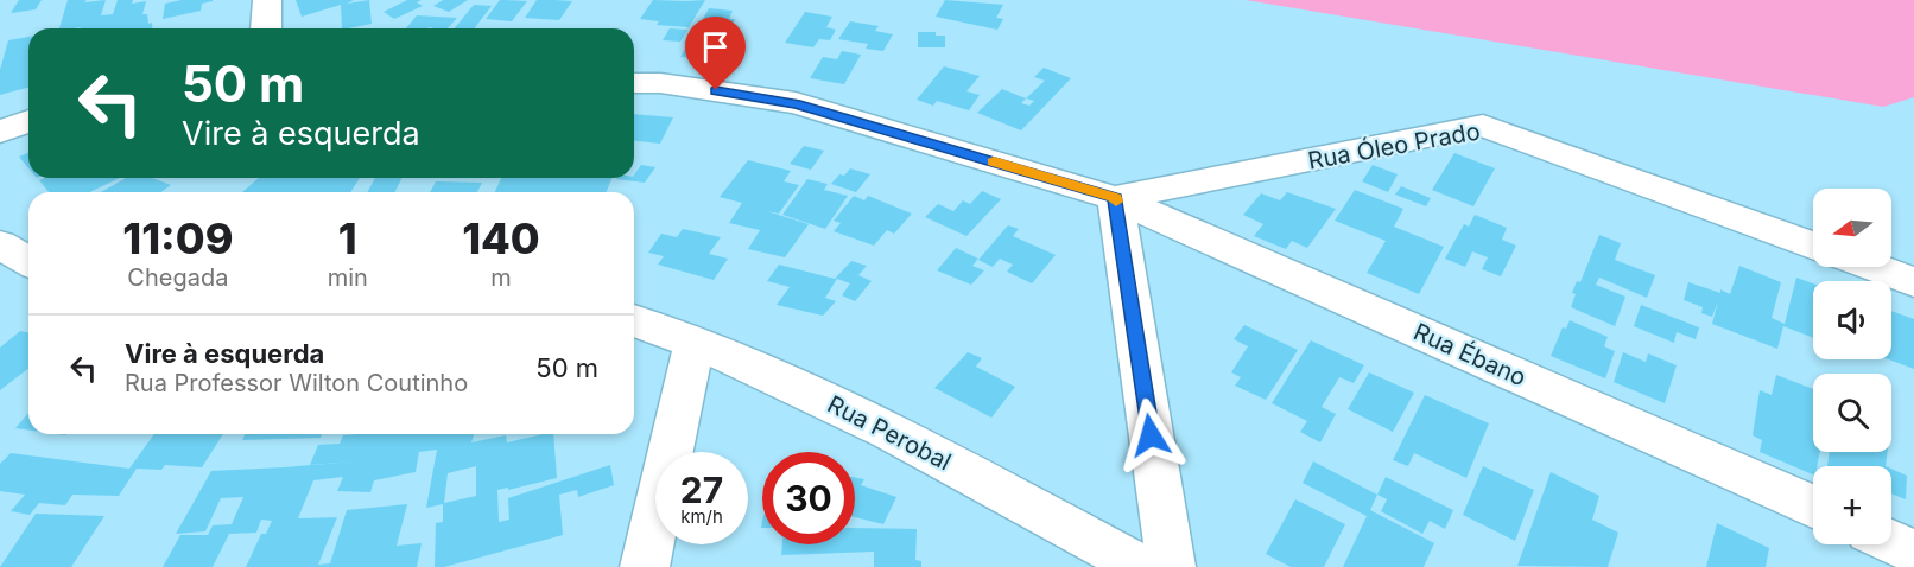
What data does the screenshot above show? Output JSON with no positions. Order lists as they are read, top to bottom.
{
  "streets": {
    "street": ["Rua Óleo Prado", "Rua Ébano", "Rua Perobal"]
  },
  "crossings": [
    ["Rua Óleo Prado", "Rua Ébano"]
  ],
  "north": "left",
  "page": {
    "turn": ["50 m", "Vire à esquerda"],
    "map_buttons": "+",
    "eta": [
      "11:09",
      "Chegada",
      "1",
      "min",
      "140",
      "m"
    ],
    "list": [
      {
        "name": "Vire à esquerda",
        "note": "Rua Professor Wilton Coutinho",
        "value": "50 m"
      }
    ],
    "speed": "27 km/h",
    "limit": "30"
  }
}
